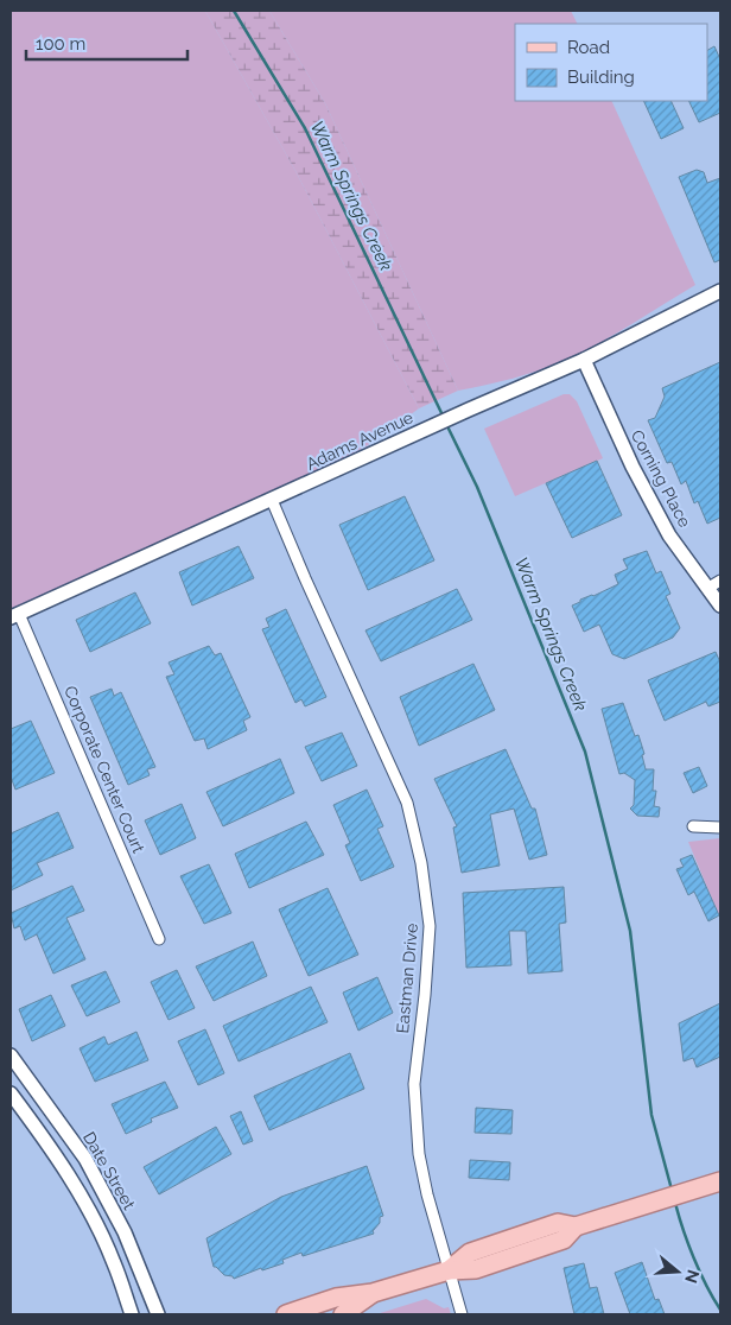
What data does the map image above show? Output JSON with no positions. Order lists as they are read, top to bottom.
{
  "streets": {
    "street": [
      "Adams Avenue",
      "Corning Place",
      "Corporate Center Court",
      "Eastman Drive",
      "Date Street"
    ]
  },
  "crossings": [
    ["Adams Avenue", "Corning Place"],
    ["Adams Avenue", "Corporate Center Court"],
    ["Adams Avenue", "Eastman Drive"]
  ],
  "water": ["Warm Springs Creek"],
  "legend": ["Road", "Building"],
  "scale_bar": "100 m",
  "north": "right"
}
